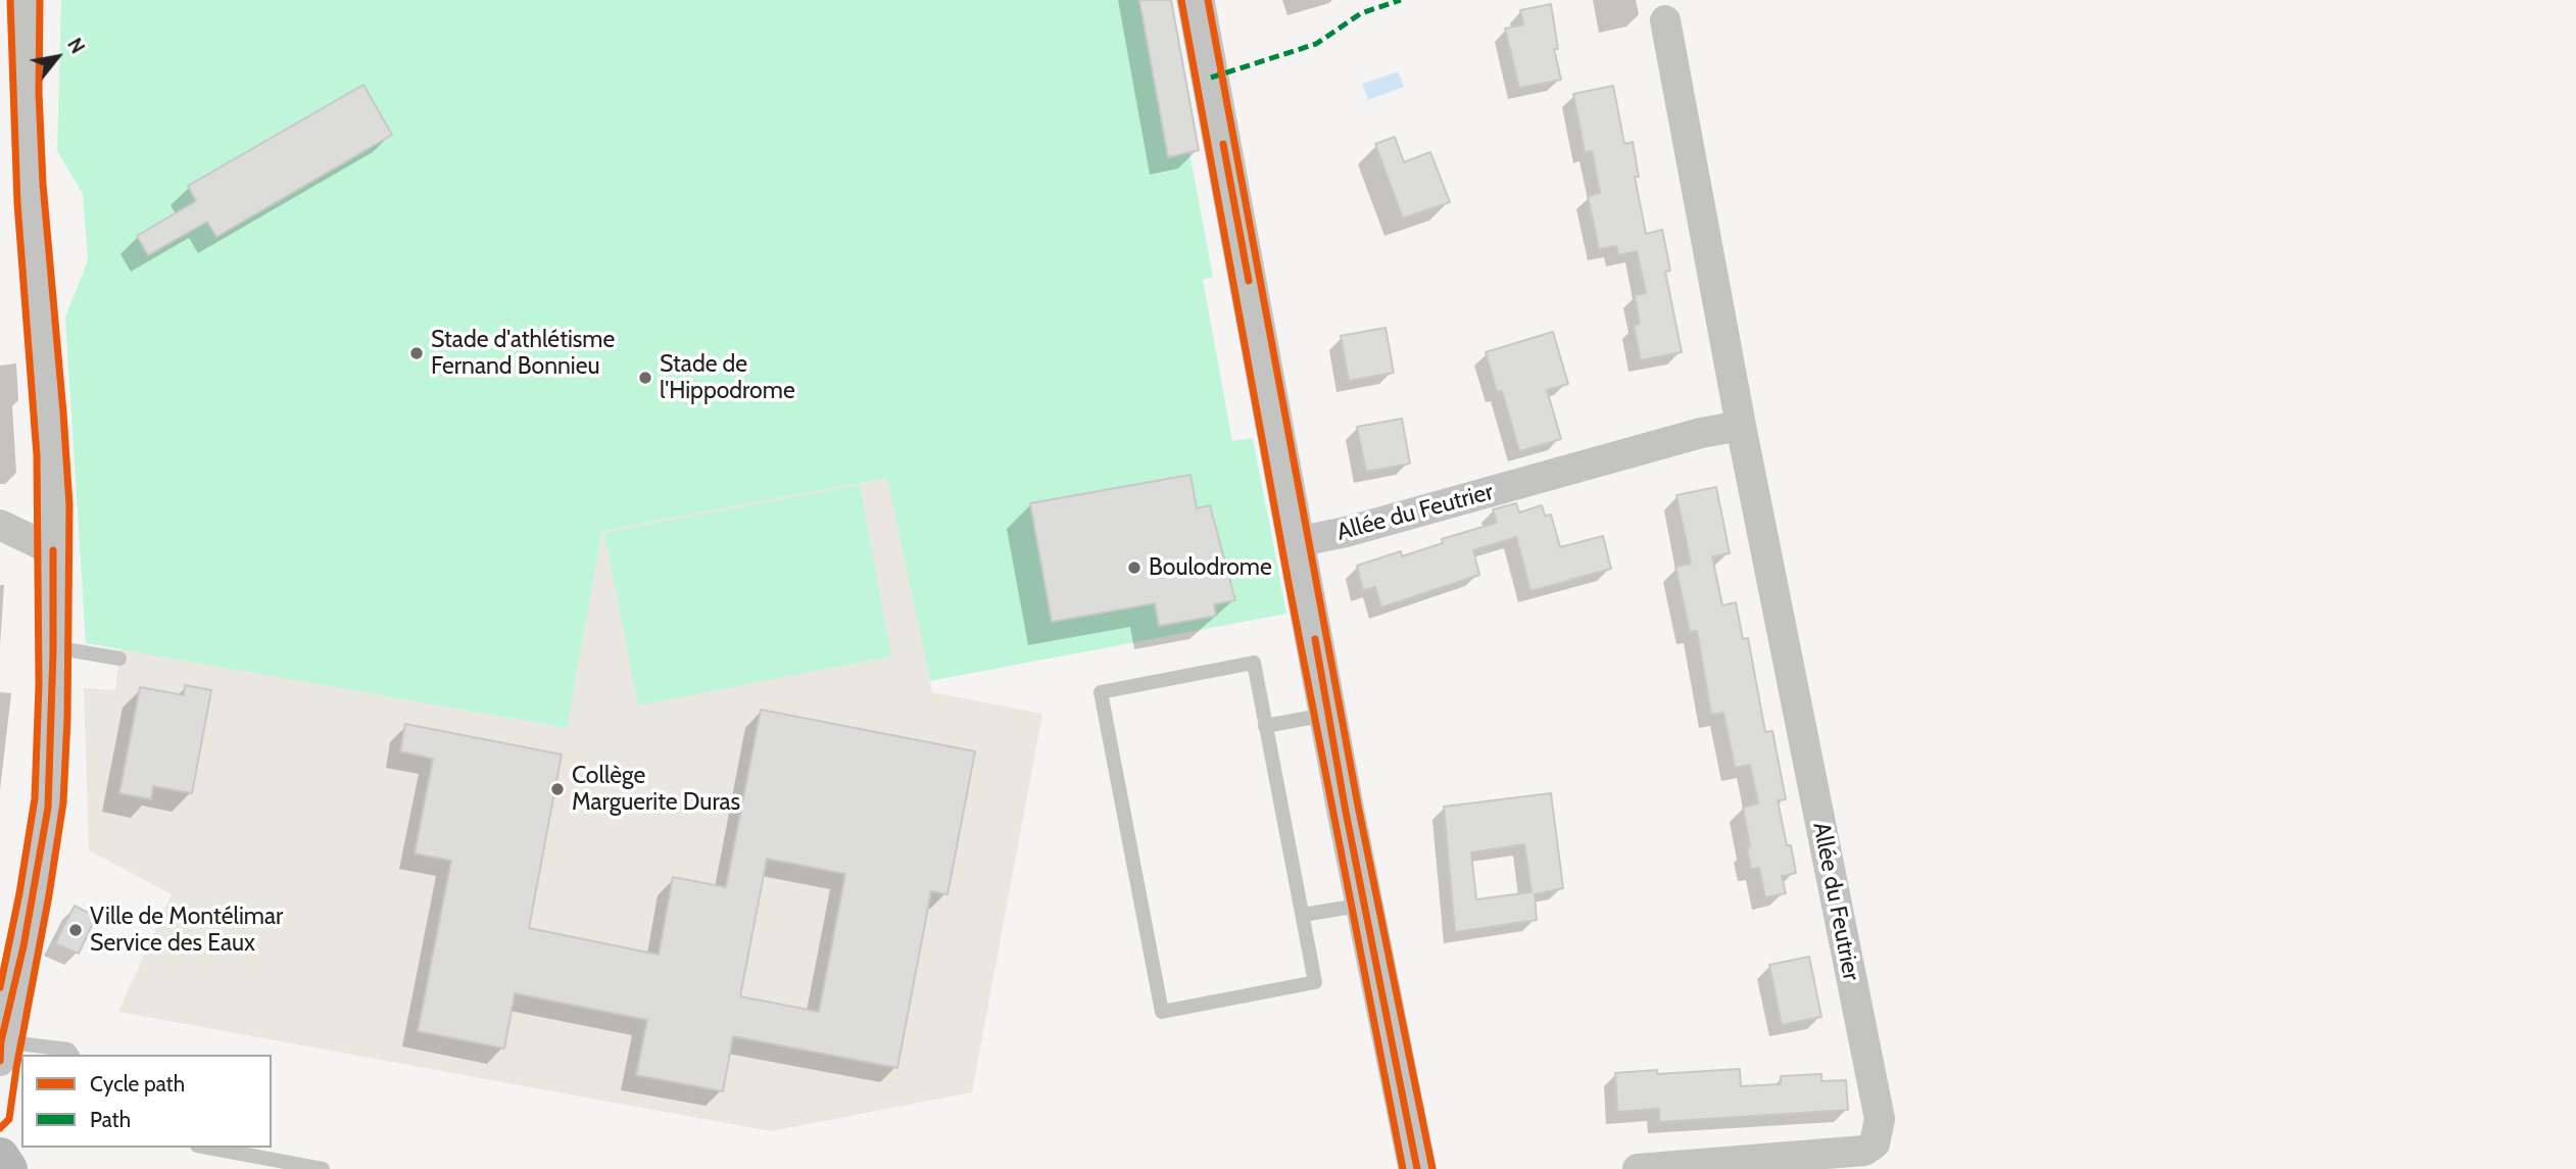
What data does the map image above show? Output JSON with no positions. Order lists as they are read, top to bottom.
{
  "streets": {
    "street": ["Allée du Feutrier"]
  },
  "places": [
    "Stade d'athlétisme Fernand Bonnieu",
    "Stade de l'Hippodrome",
    "Boulodrome",
    "Collège Marguerite Duras",
    "Ville de Montélimar Service des Eaux"
  ],
  "legend": ["Cycle path", "Path"],
  "north": "top right"
}
